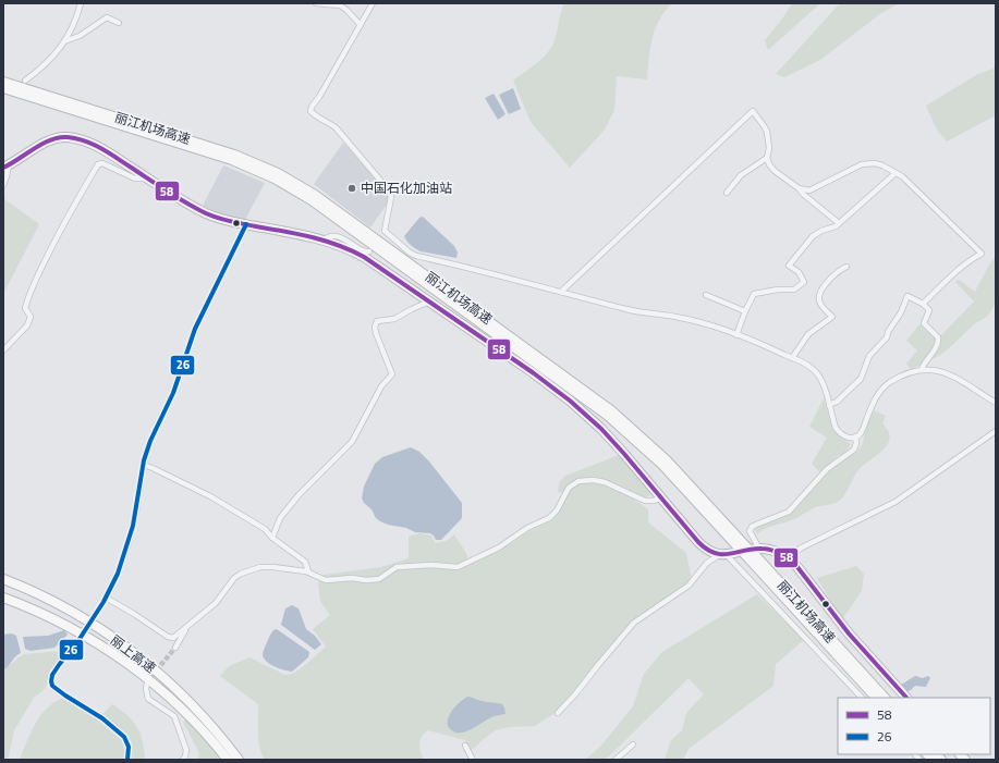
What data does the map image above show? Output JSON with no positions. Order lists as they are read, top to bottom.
{
  "streets": {
    "highway": ["丽江机场高速", "丽上高速"]
  },
  "places": ["中国石化加油站"],
  "lines": ["transit line 58", "transit line 26"],
  "legend": ["58", "26"]
}
